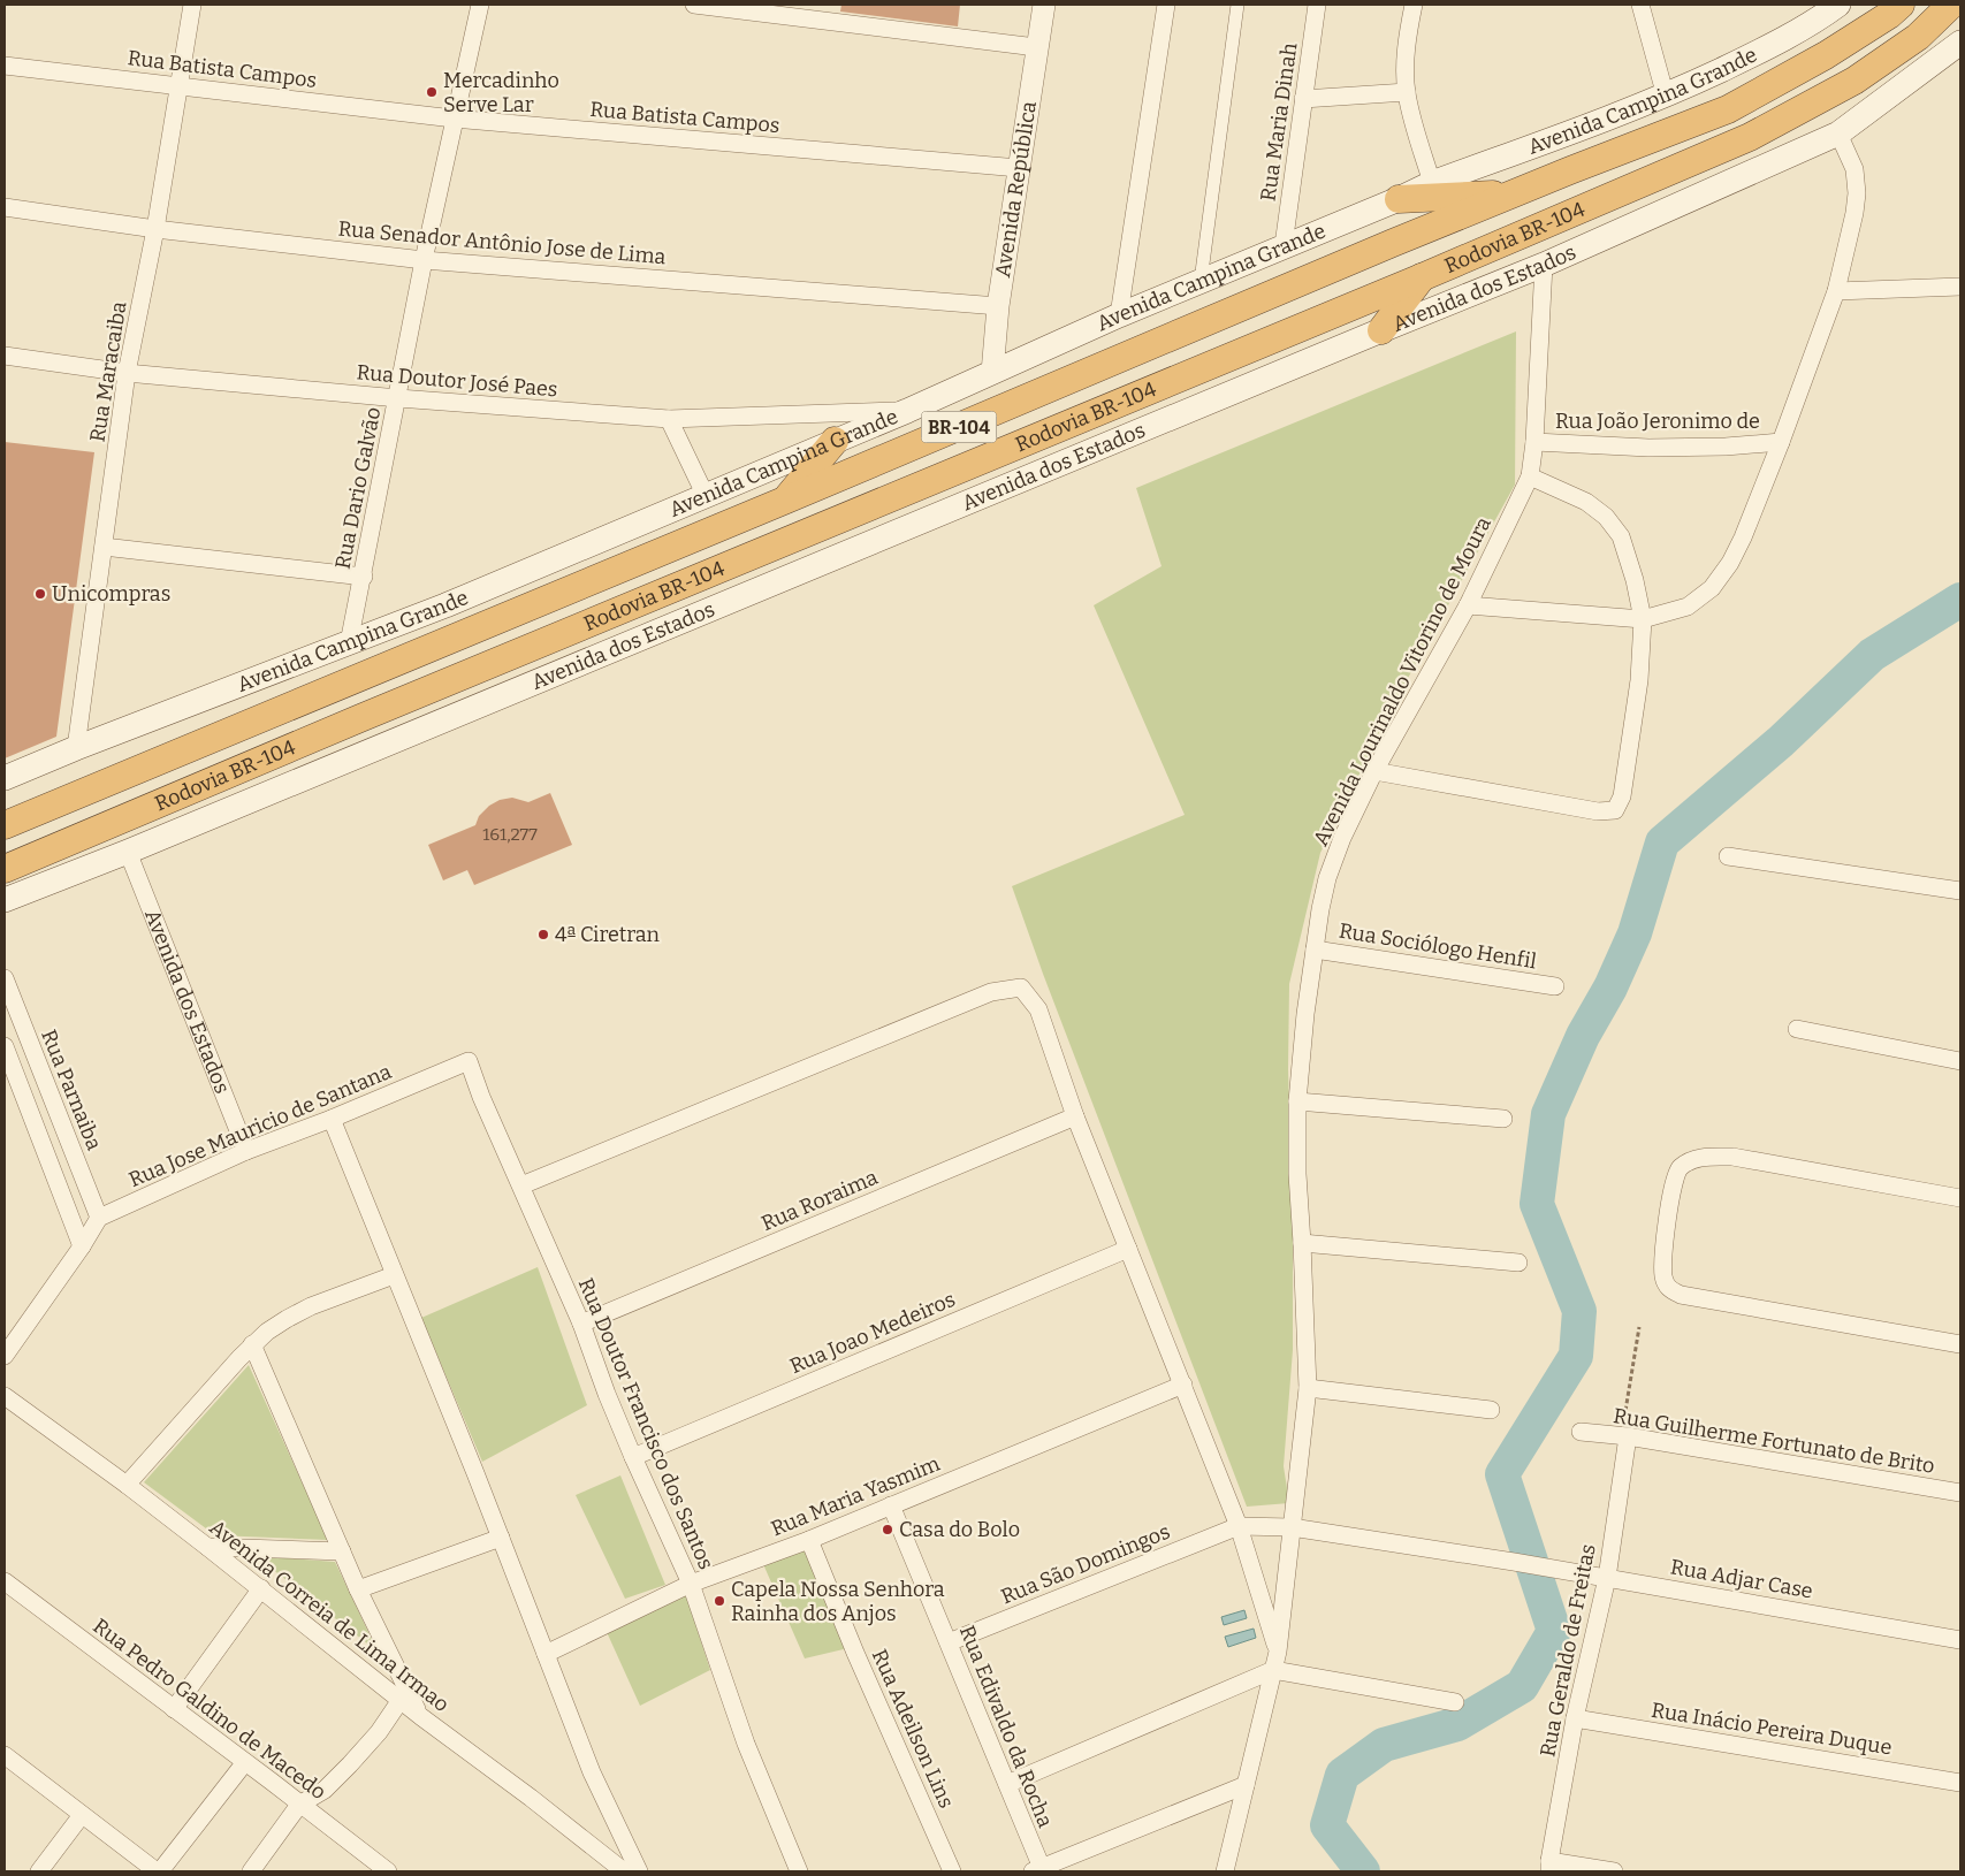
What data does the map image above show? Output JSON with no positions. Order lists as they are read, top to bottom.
{
  "streets": {
    "highway": ["Rodovia BR-104", "BR-104"],
    "main road": ["Avenida Campina Grande", "Avenida dos Estados"],
    "street": [
      "Rua Batista Campos",
      "Rua Maria Dinah",
      "Avenida República",
      "Rua Senador Antônio Jose de Lima",
      "Rua Maracaiba",
      "Rua Doutor José Paes",
      "Rua João Jeronimo de",
      "Rua Dario Galvão",
      "Avenida Lourinaldo Vitorino de Moura",
      "Rua Sociólogo Henfil",
      "Rua Parnaiba",
      "Rua Jose Mauricio de Santana",
      "Rua Roraima",
      "Rua Joao Medeiros",
      "Rua Doutor Francisco dos Santos",
      "Rua Guilherme Fortunato de Brito",
      "Rua Maria Yasmim",
      "Rua São Domingos",
      "Rua Adjar Case",
      "Avenida Correia de Lima Irmao",
      "Rua Geraldo de Freitas",
      "Rua Pedro Galdino de Macedo",
      "Rua Edivaldo da Rocha",
      "Rua Adeilson Lins",
      "Rua Inácio Pereira Duque"
    ]
  },
  "crossings": [
    ["Rua Batista Campos", "Avenida República"],
    ["Rua Batista Campos", "Rua Maracaiba"],
    ["Rua Batista Campos", "Rua Dario Galvão"],
    ["Avenida Campina Grande", "Rua Maria Dinah"],
    ["Avenida Campina Grande", "Avenida República"],
    ["Avenida Campina Grande", "Rua Maracaiba"],
    ["Avenida Campina Grande", "Rua Doutor José Paes"],
    ["Avenida Campina Grande", "Rua Dario Galvão"],
    ["Avenida República", "Rua Senador Antônio Jose de Lima"],
    ["Rua Senador Antônio Jose de Lima", "Rua Maracaiba"],
    ["Rua Senador Antônio Jose de Lima", "Rua Dario Galvão"],
    ["Avenida dos Estados", "Avenida Lourinaldo Vitorino de Moura"],
    ["Avenida dos Estados", "Rua Jose Mauricio de Santana"],
    ["Rua Maracaiba", "Rua Doutor José Paes"],
    ["Rua Doutor José Paes", "Rua Dario Galvão"],
    ["Rua João Jeronimo de", "Avenida Lourinaldo Vitorino de Moura"],
    ["Avenida Lourinaldo Vitorino de Moura", "Rua Sociólogo Henfil"],
    ["Avenida Lourinaldo Vitorino de Moura", "Rua Adjar Case"],
    ["Rua Parnaiba", "Rua Jose Mauricio de Santana"],
    ["Rua Jose Mauricio de Santana", "Rua Doutor Francisco dos Santos"],
    ["Rua Roraima", "Rua Doutor Francisco dos Santos"],
    ["Rua Joao Medeiros", "Rua Doutor Francisco dos Santos"],
    ["Rua Doutor Francisco dos Santos", "Rua Maria Yasmim"],
    ["Rua Guilherme Fortunato de Brito", "Rua Geraldo de Freitas"],
    ["Rua Maria Yasmim", "Rua Edivaldo da Rocha"],
    ["Rua Maria Yasmim", "Rua Adeilson Lins"],
    ["Rua São Domingos", "Rua Adjar Case"],
    ["Rua São Domingos", "Rua Edivaldo da Rocha"],
    ["Rua Adjar Case", "Rua Geraldo de Freitas"],
    ["Rua Geraldo de Freitas", "Rua Inácio Pereira Duque"]
  ],
  "places": [
    "Mercadinho Serve Lar",
    "Unicompras",
    "4ª Ciretran",
    "Casa do Bolo",
    "Capela Nossa Senhora Rainha dos Anjos"
  ],
  "house_numbers": ["161,277"]
}
